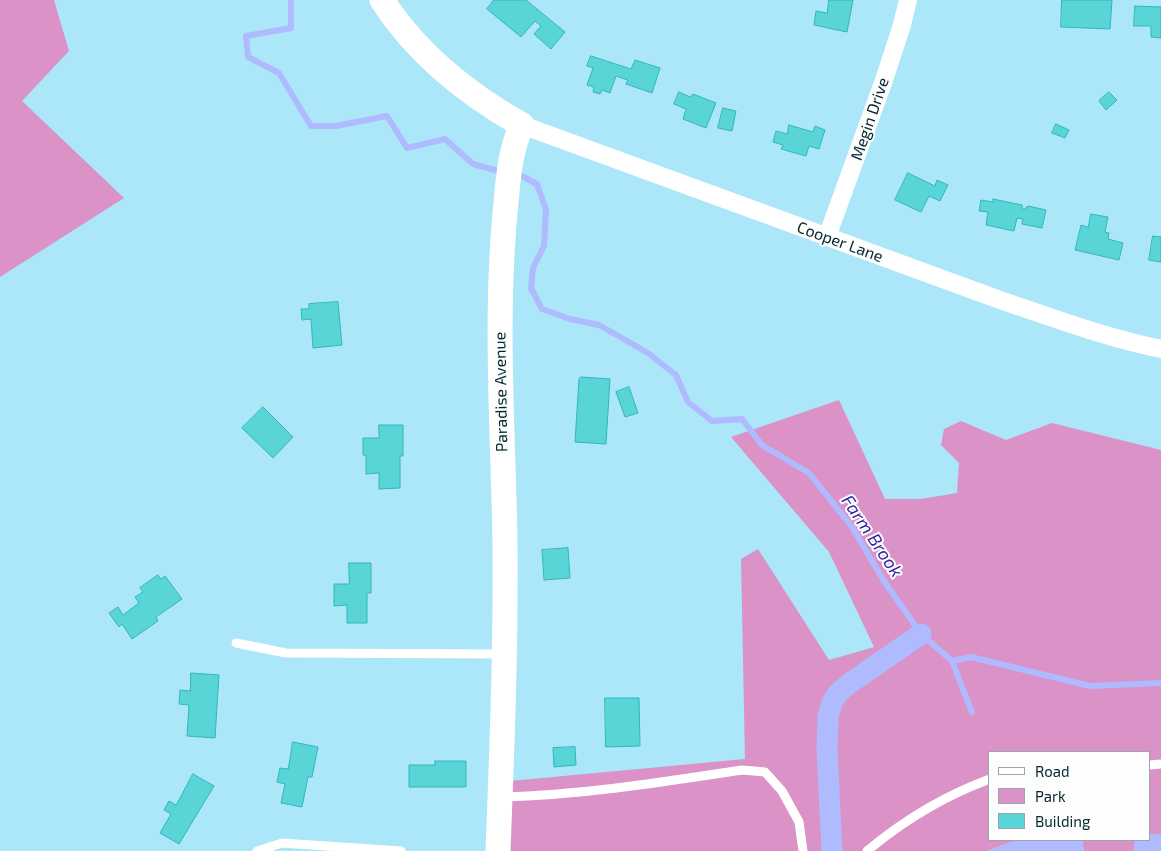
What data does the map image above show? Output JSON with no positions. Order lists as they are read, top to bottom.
{
  "streets": {
    "street": ["Megin Drive", "Cooper Lane", "Paradise Avenue"]
  },
  "crossings": [
    ["Megin Drive", "Cooper Lane"],
    ["Cooper Lane", "Paradise Avenue"]
  ],
  "water": ["Farm Brook"],
  "legend": ["Road", "Park", "Building"]
}
